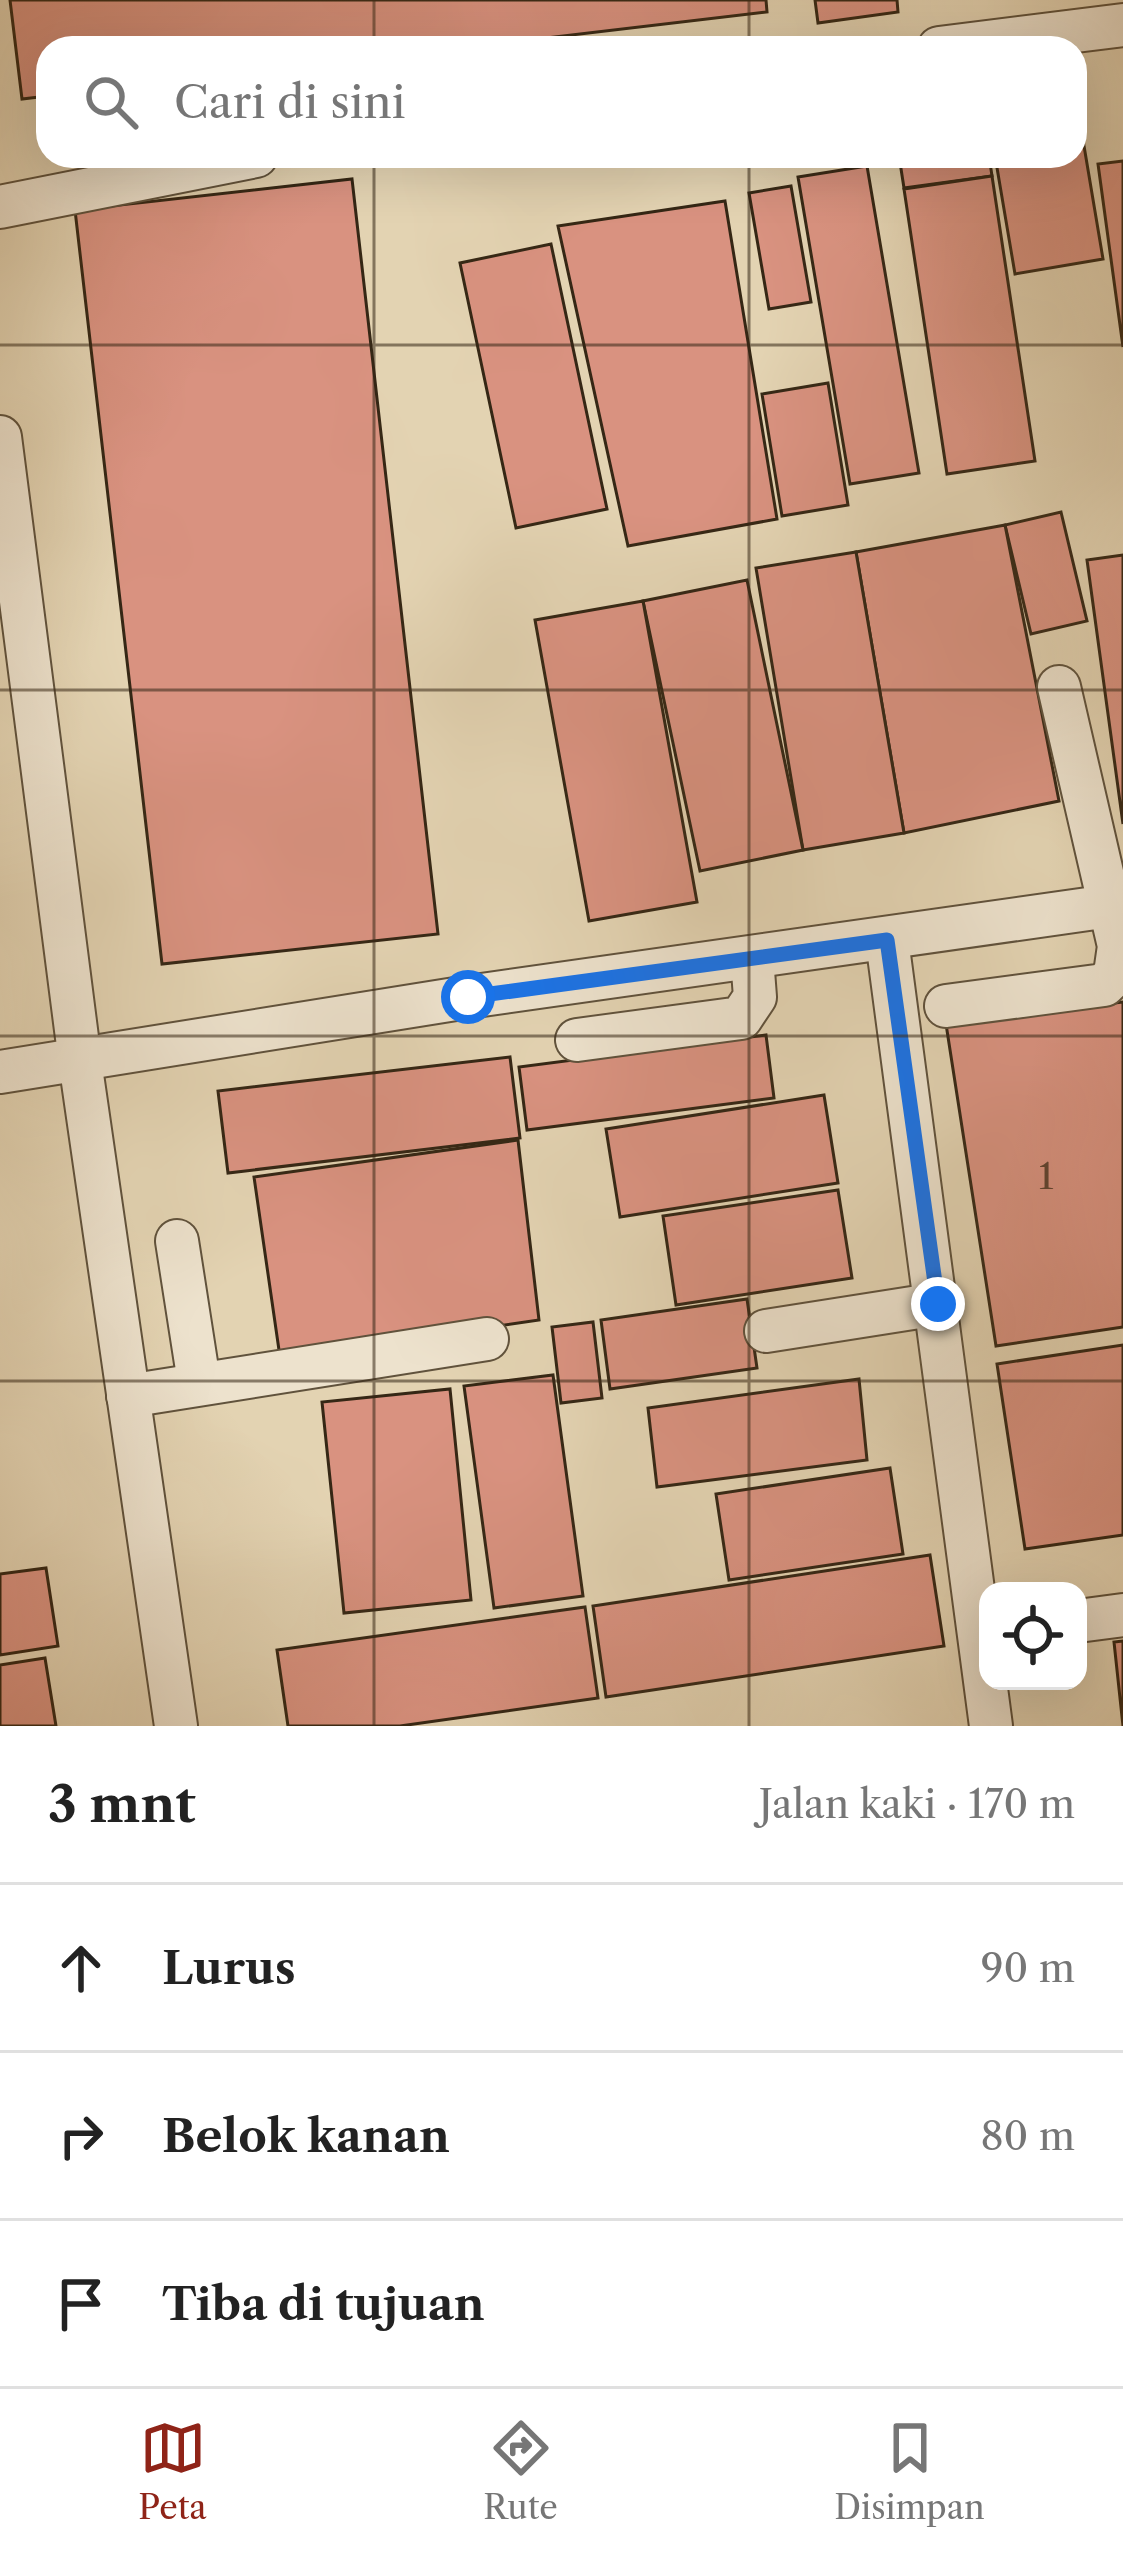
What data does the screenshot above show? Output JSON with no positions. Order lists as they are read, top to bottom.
{
  "house_numbers": ["1"],
  "page": {
    "search": "Cari di sini",
    "heading": ["3 mnt", "Jalan kaki · 170 m"],
    "list": [
      ["Lurus", "90 m"],
      ["Belok kanan", "80 m"],
      "Tiba di tujuan"
    ],
    "nav": ["Peta", "Rute", "Disimpan"]
  }
}
